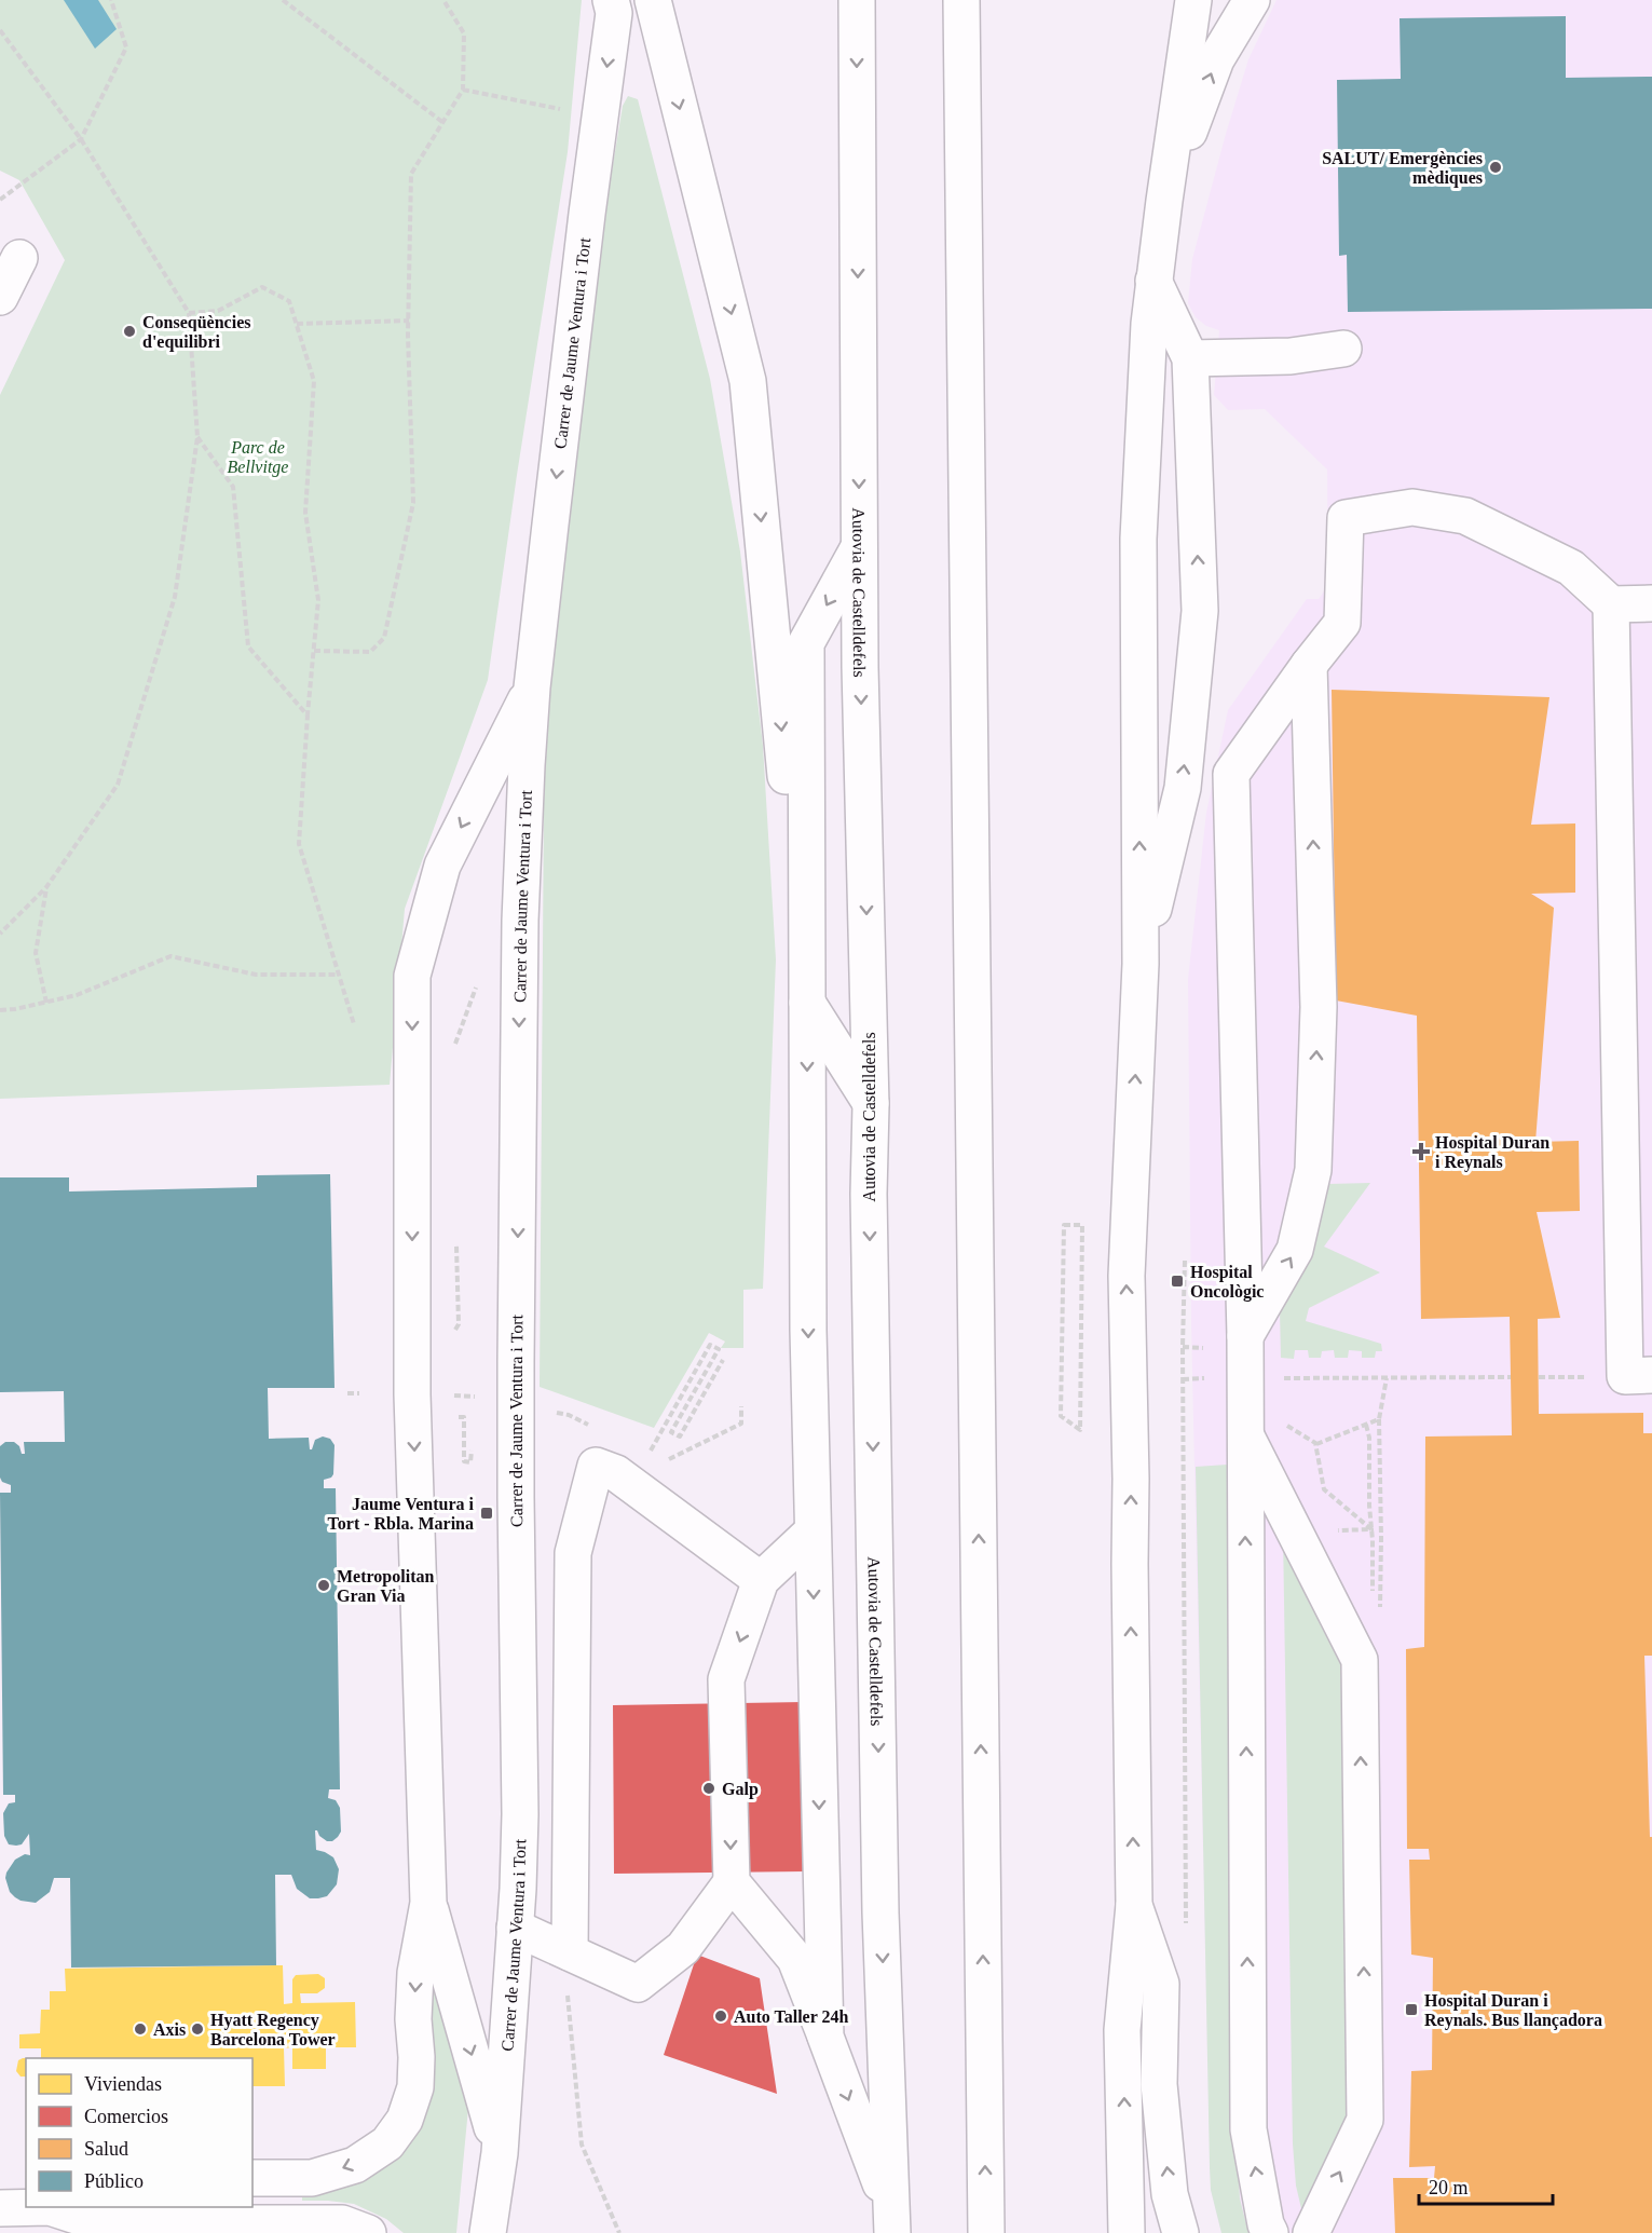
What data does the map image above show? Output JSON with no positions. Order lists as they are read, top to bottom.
{
  "streets": {
    "main road": ["Carrer de Jaume Ventura i Tort", "Autovia de Castelldefels"]
  },
  "parks": ["Parc de Bellvitge"],
  "places": {
    "other": [
      "SALUT/ Emergències mèdiques",
      "Conseqüències d'equilibri",
      "Metropolitan Gran Via",
      "Galp",
      "Auto Taller 24h",
      "Axis",
      "Hyatt Regency Barcelona Tower"
    ],
    "health": ["Hospital Duran i Reynals"],
    "transit": ["Hospital Oncològic", "Jaume Ventura i Tort - Rbla. Marina", "Hospital Duran i Reynals. Bus llançadora"]
  },
  "legend": [
    "Viviendas",
    "Comercios",
    "Salud",
    "Público"
  ],
  "scale_bar": "20 m"
}
